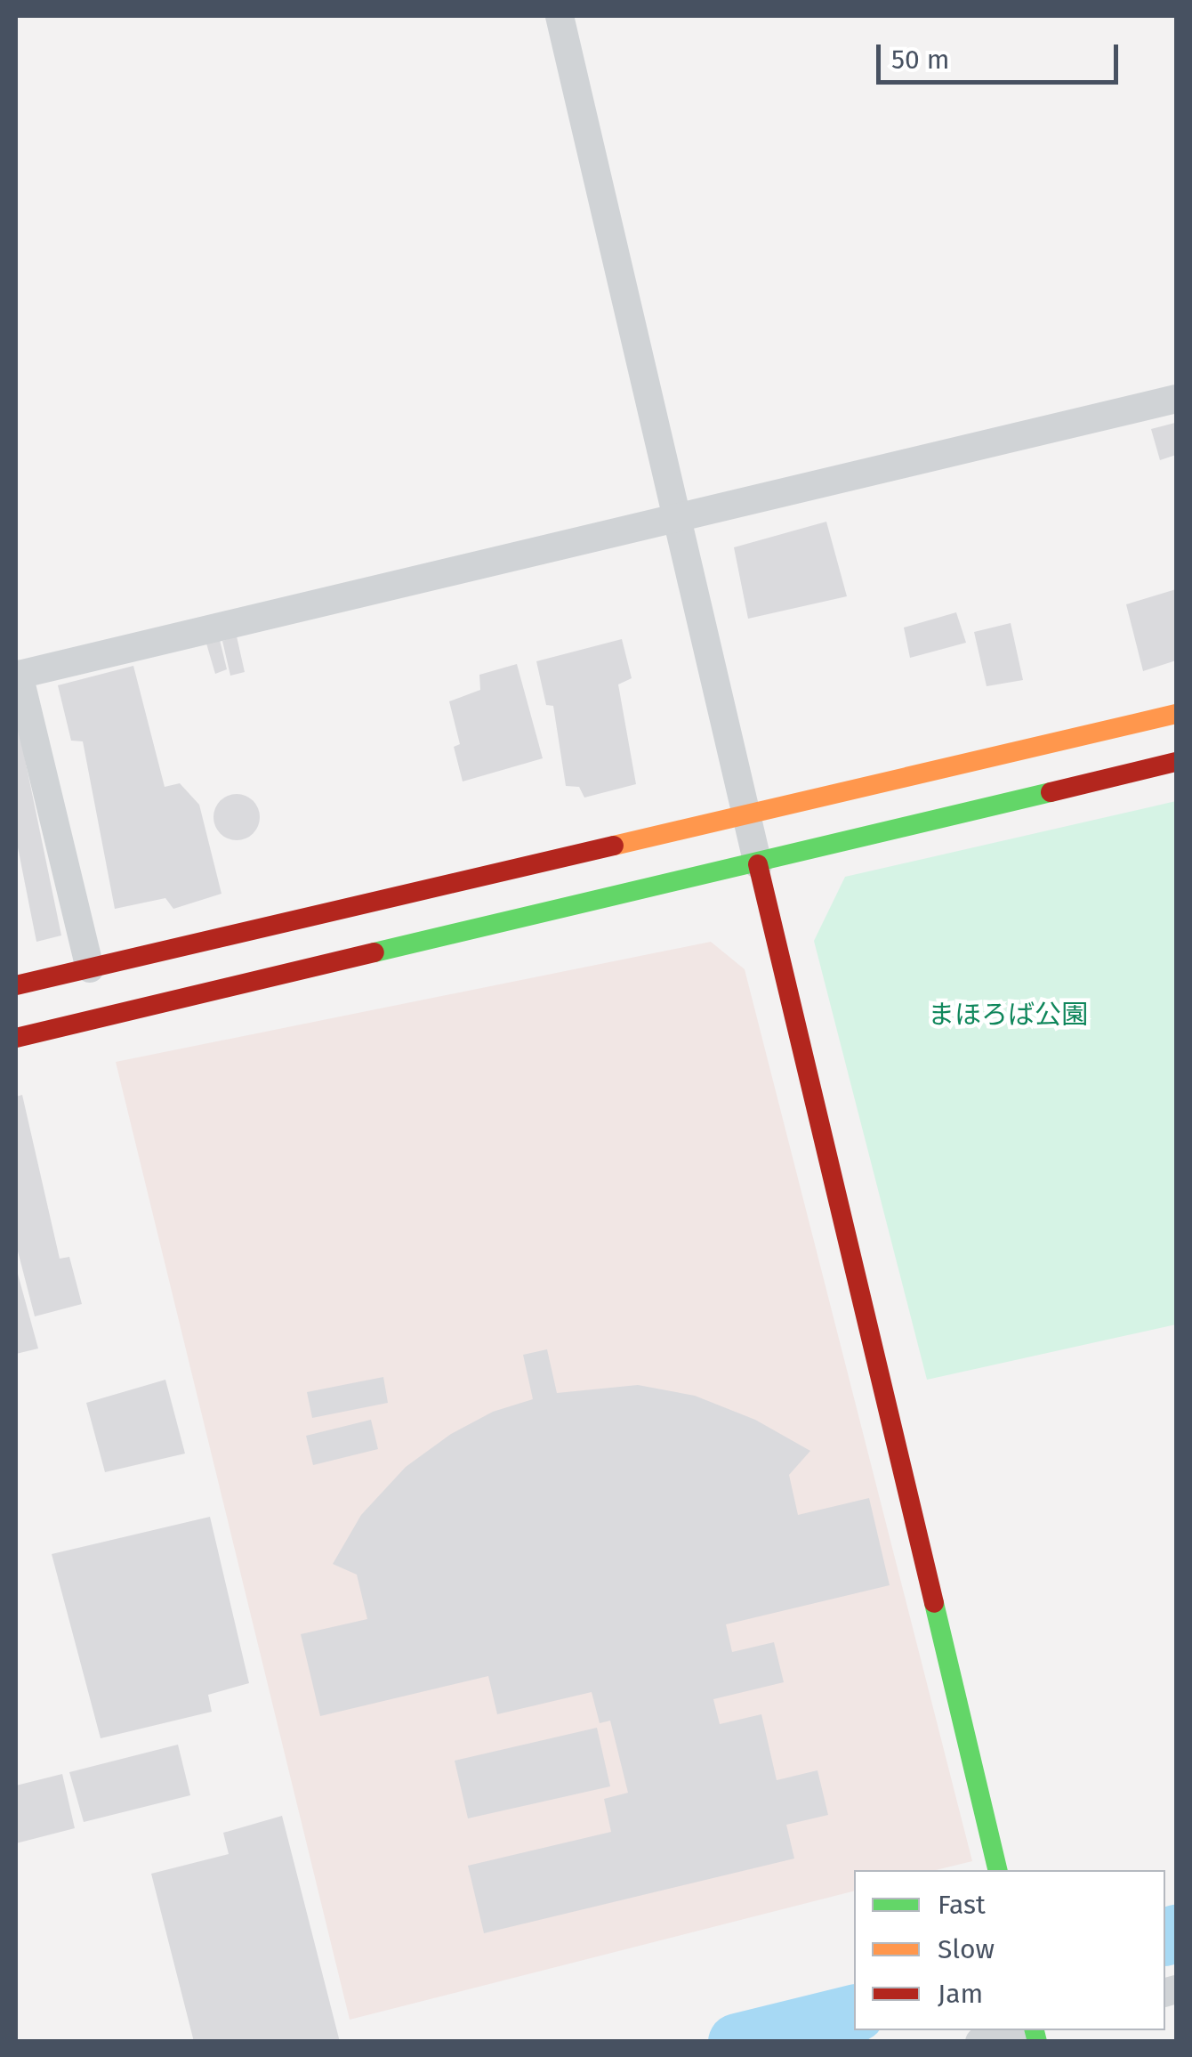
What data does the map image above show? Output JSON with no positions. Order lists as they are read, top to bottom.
{
  "parks": ["まほろば公園"],
  "legend": ["Fast", "Slow", "Jam"],
  "scale_bar": "50 m"
}
